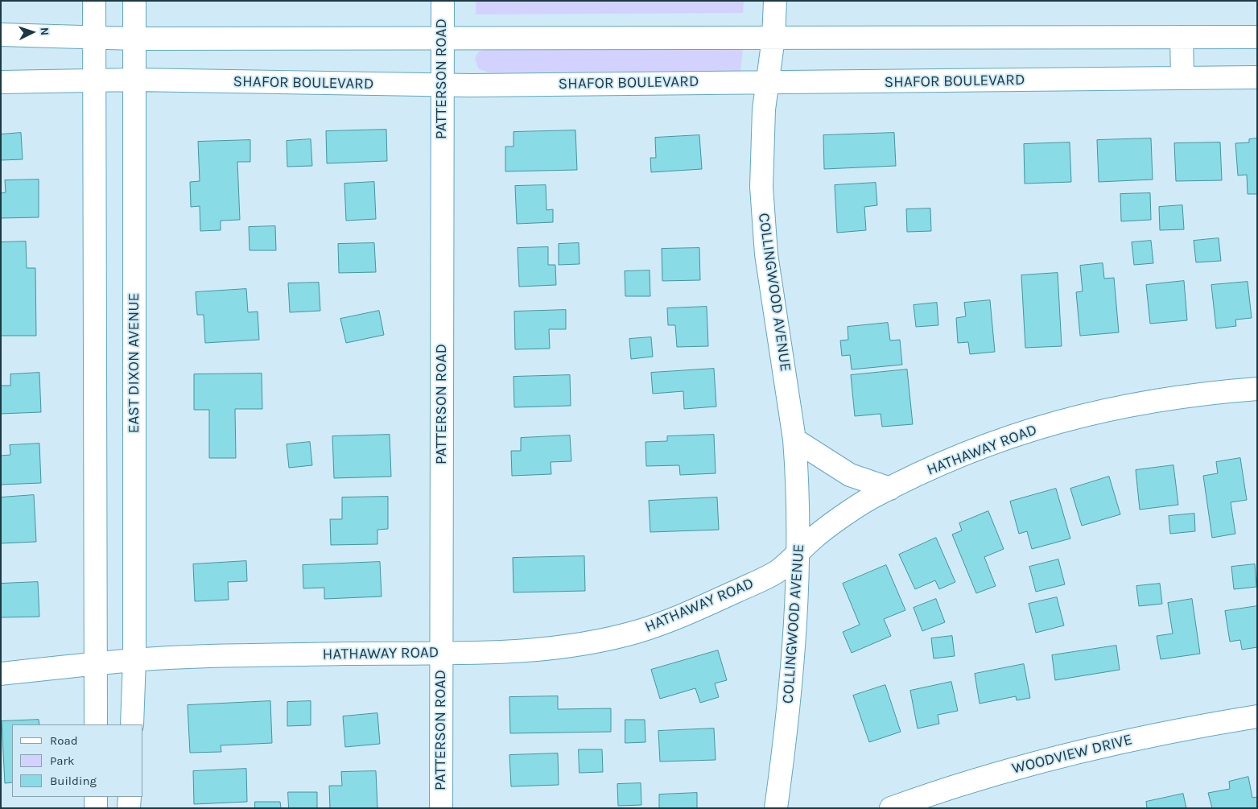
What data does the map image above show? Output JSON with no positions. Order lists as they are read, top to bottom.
{
  "streets": {
    "street": [
      "PATTERSON ROAD",
      "SHAFOR BOULEVARD",
      "COLLINGWOOD AVENUE",
      "EAST DIXON AVENUE",
      "HATHAWAY ROAD",
      "WOODVIEW DRIVE"
    ]
  },
  "crossings": [
    ["PATTERSON ROAD", "SHAFOR BOULEVARD"],
    ["PATTERSON ROAD", "HATHAWAY ROAD"],
    ["SHAFOR BOULEVARD", "COLLINGWOOD AVENUE"],
    ["SHAFOR BOULEVARD", "EAST DIXON AVENUE"],
    ["COLLINGWOOD AVENUE", "HATHAWAY ROAD"],
    ["EAST DIXON AVENUE", "HATHAWAY ROAD"]
  ],
  "legend": ["Road", "Park", "Building"],
  "north": "right"
}
